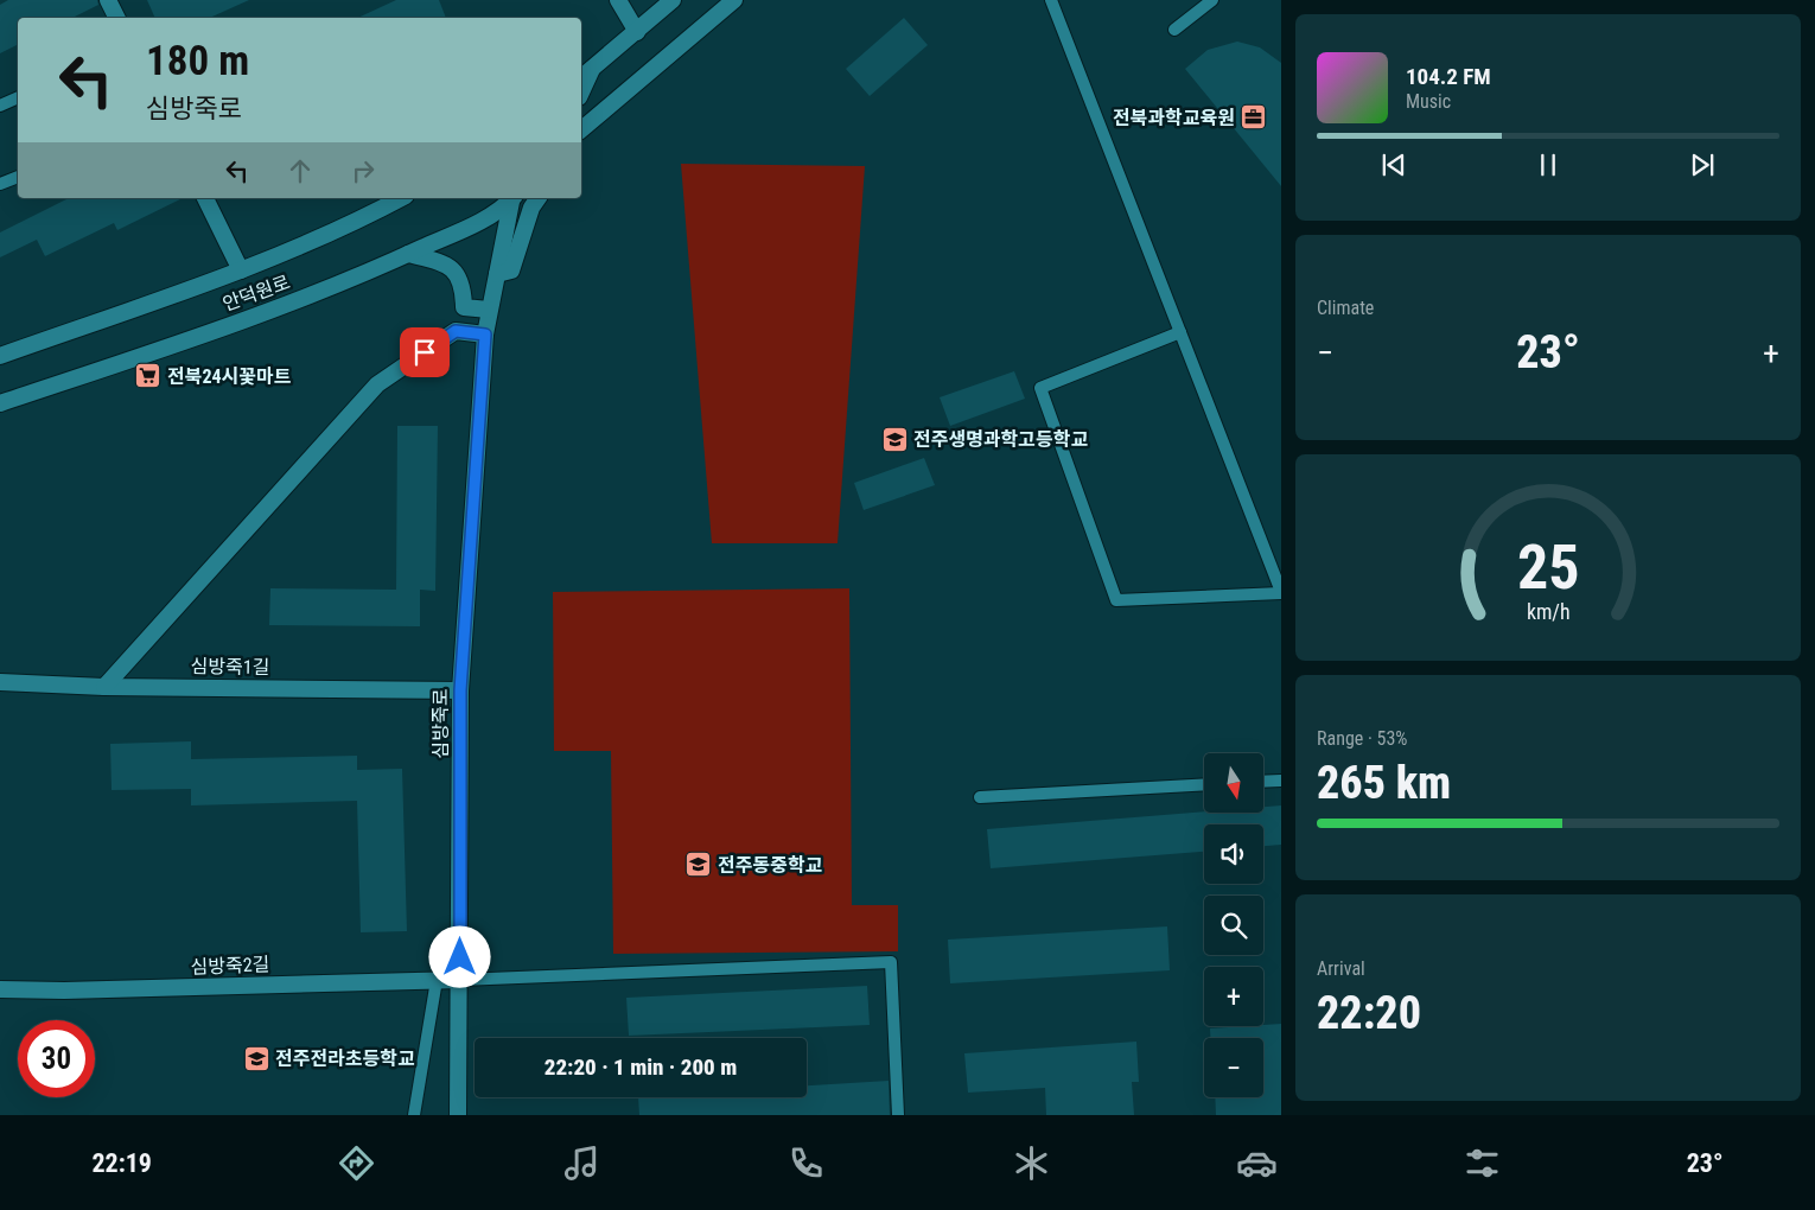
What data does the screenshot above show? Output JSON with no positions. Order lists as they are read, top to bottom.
{
  "streets": {
    "street": [
      "안덕원로",
      "심방죽1길",
      "심방죽로",
      "심방죽2길"
    ]
  },
  "crossings": [
    ["심방죽1길", "심방죽로"],
    ["심방죽로", "심방죽2길"]
  ],
  "places": {
    "office": ["전북과학교육원"],
    "supermarket": ["전북24시꽃마트"],
    "school or university": ["전주생명과학고등학교", "전주동중학교", "전주전라초등학교"]
  },
  "north": "bottom",
  "page": {
    "turn": ["180 m", "심방죽로"],
    "song": ["104.2 FM", "Music"],
    "tile": [
      "Climate",
      ["Range · 53%", "265 km"],
      ["Arrival", "22:20"]
    ],
    "heat": ["−", "23°", "+"],
    "map_buttons": ["+", "−"],
    "limit": "30",
    "trip": "22:20 · 1 min · 200 m",
    "tabs": ["22:19", "23°"],
    "gauge": ["25", "km/h"]
  }
}
